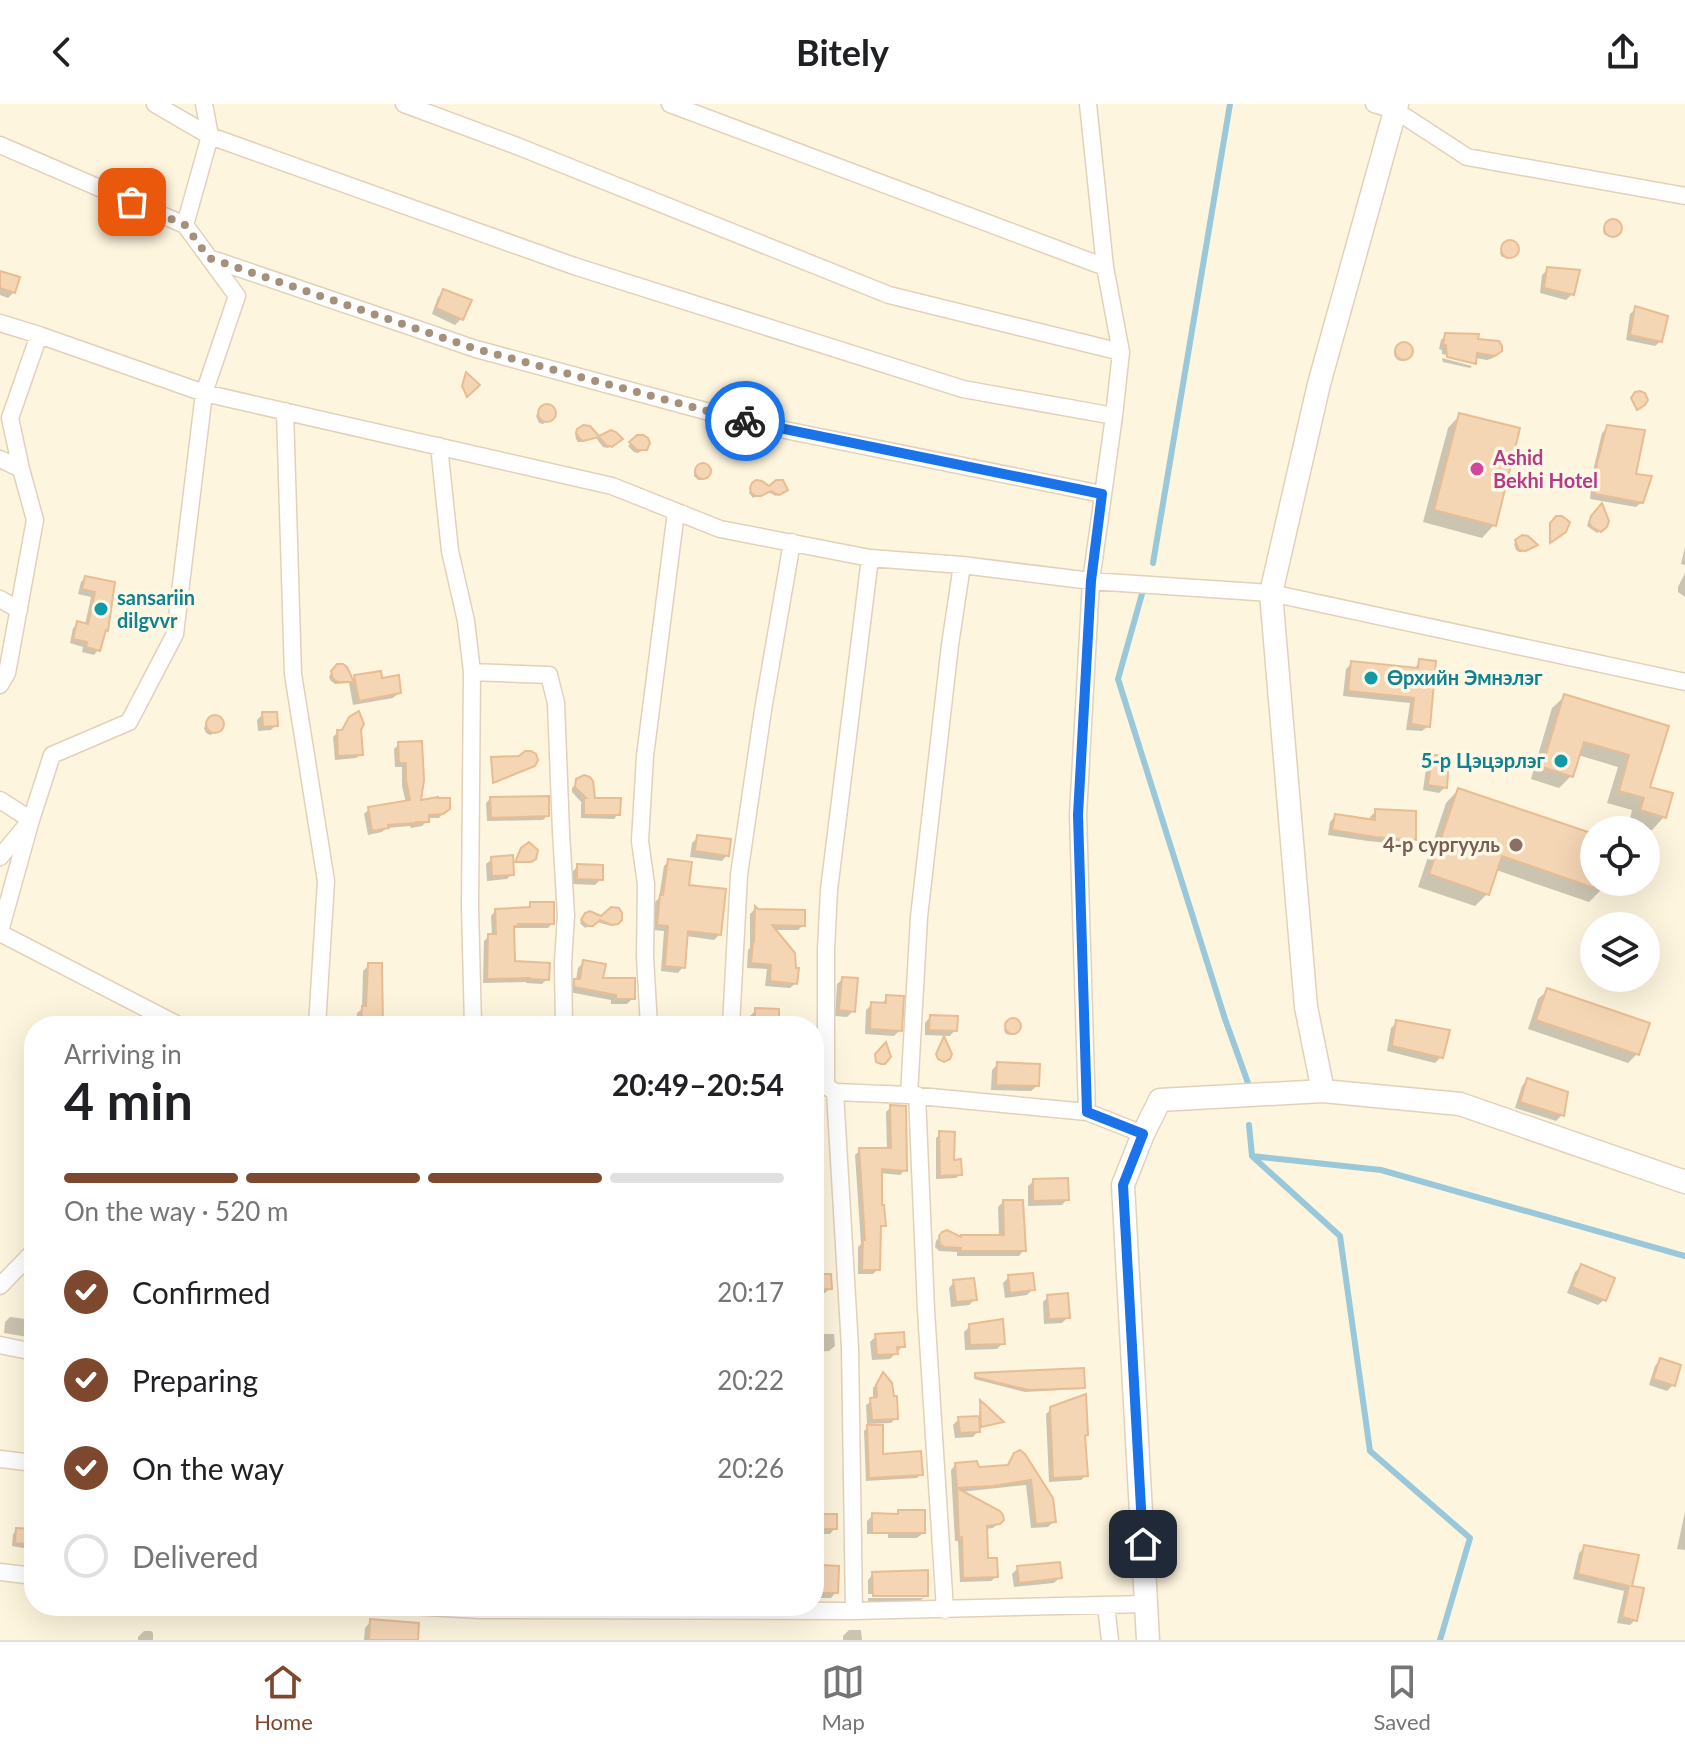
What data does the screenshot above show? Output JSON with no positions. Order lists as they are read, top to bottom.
{
  "places": [
    "Ashid Bekhi Hotel",
    "sansariin dilgvvr",
    "Өрхийн Эмнэлэг",
    "5-р Цэцэрлэг",
    "4-р сургууль"
  ],
  "page": {
    "header": "Bitely",
    "heading": ["4 min", "Arriving in", "20:49–20:54"],
    "bar": "On the way · 520 m",
    "list": [
      ["Confirmed", "20:17"],
      ["Preparing", "20:22"],
      ["On the way", "20:26"],
      "Delivered"
    ],
    "tabs": ["Home", "Map", "Saved"]
  }
}
